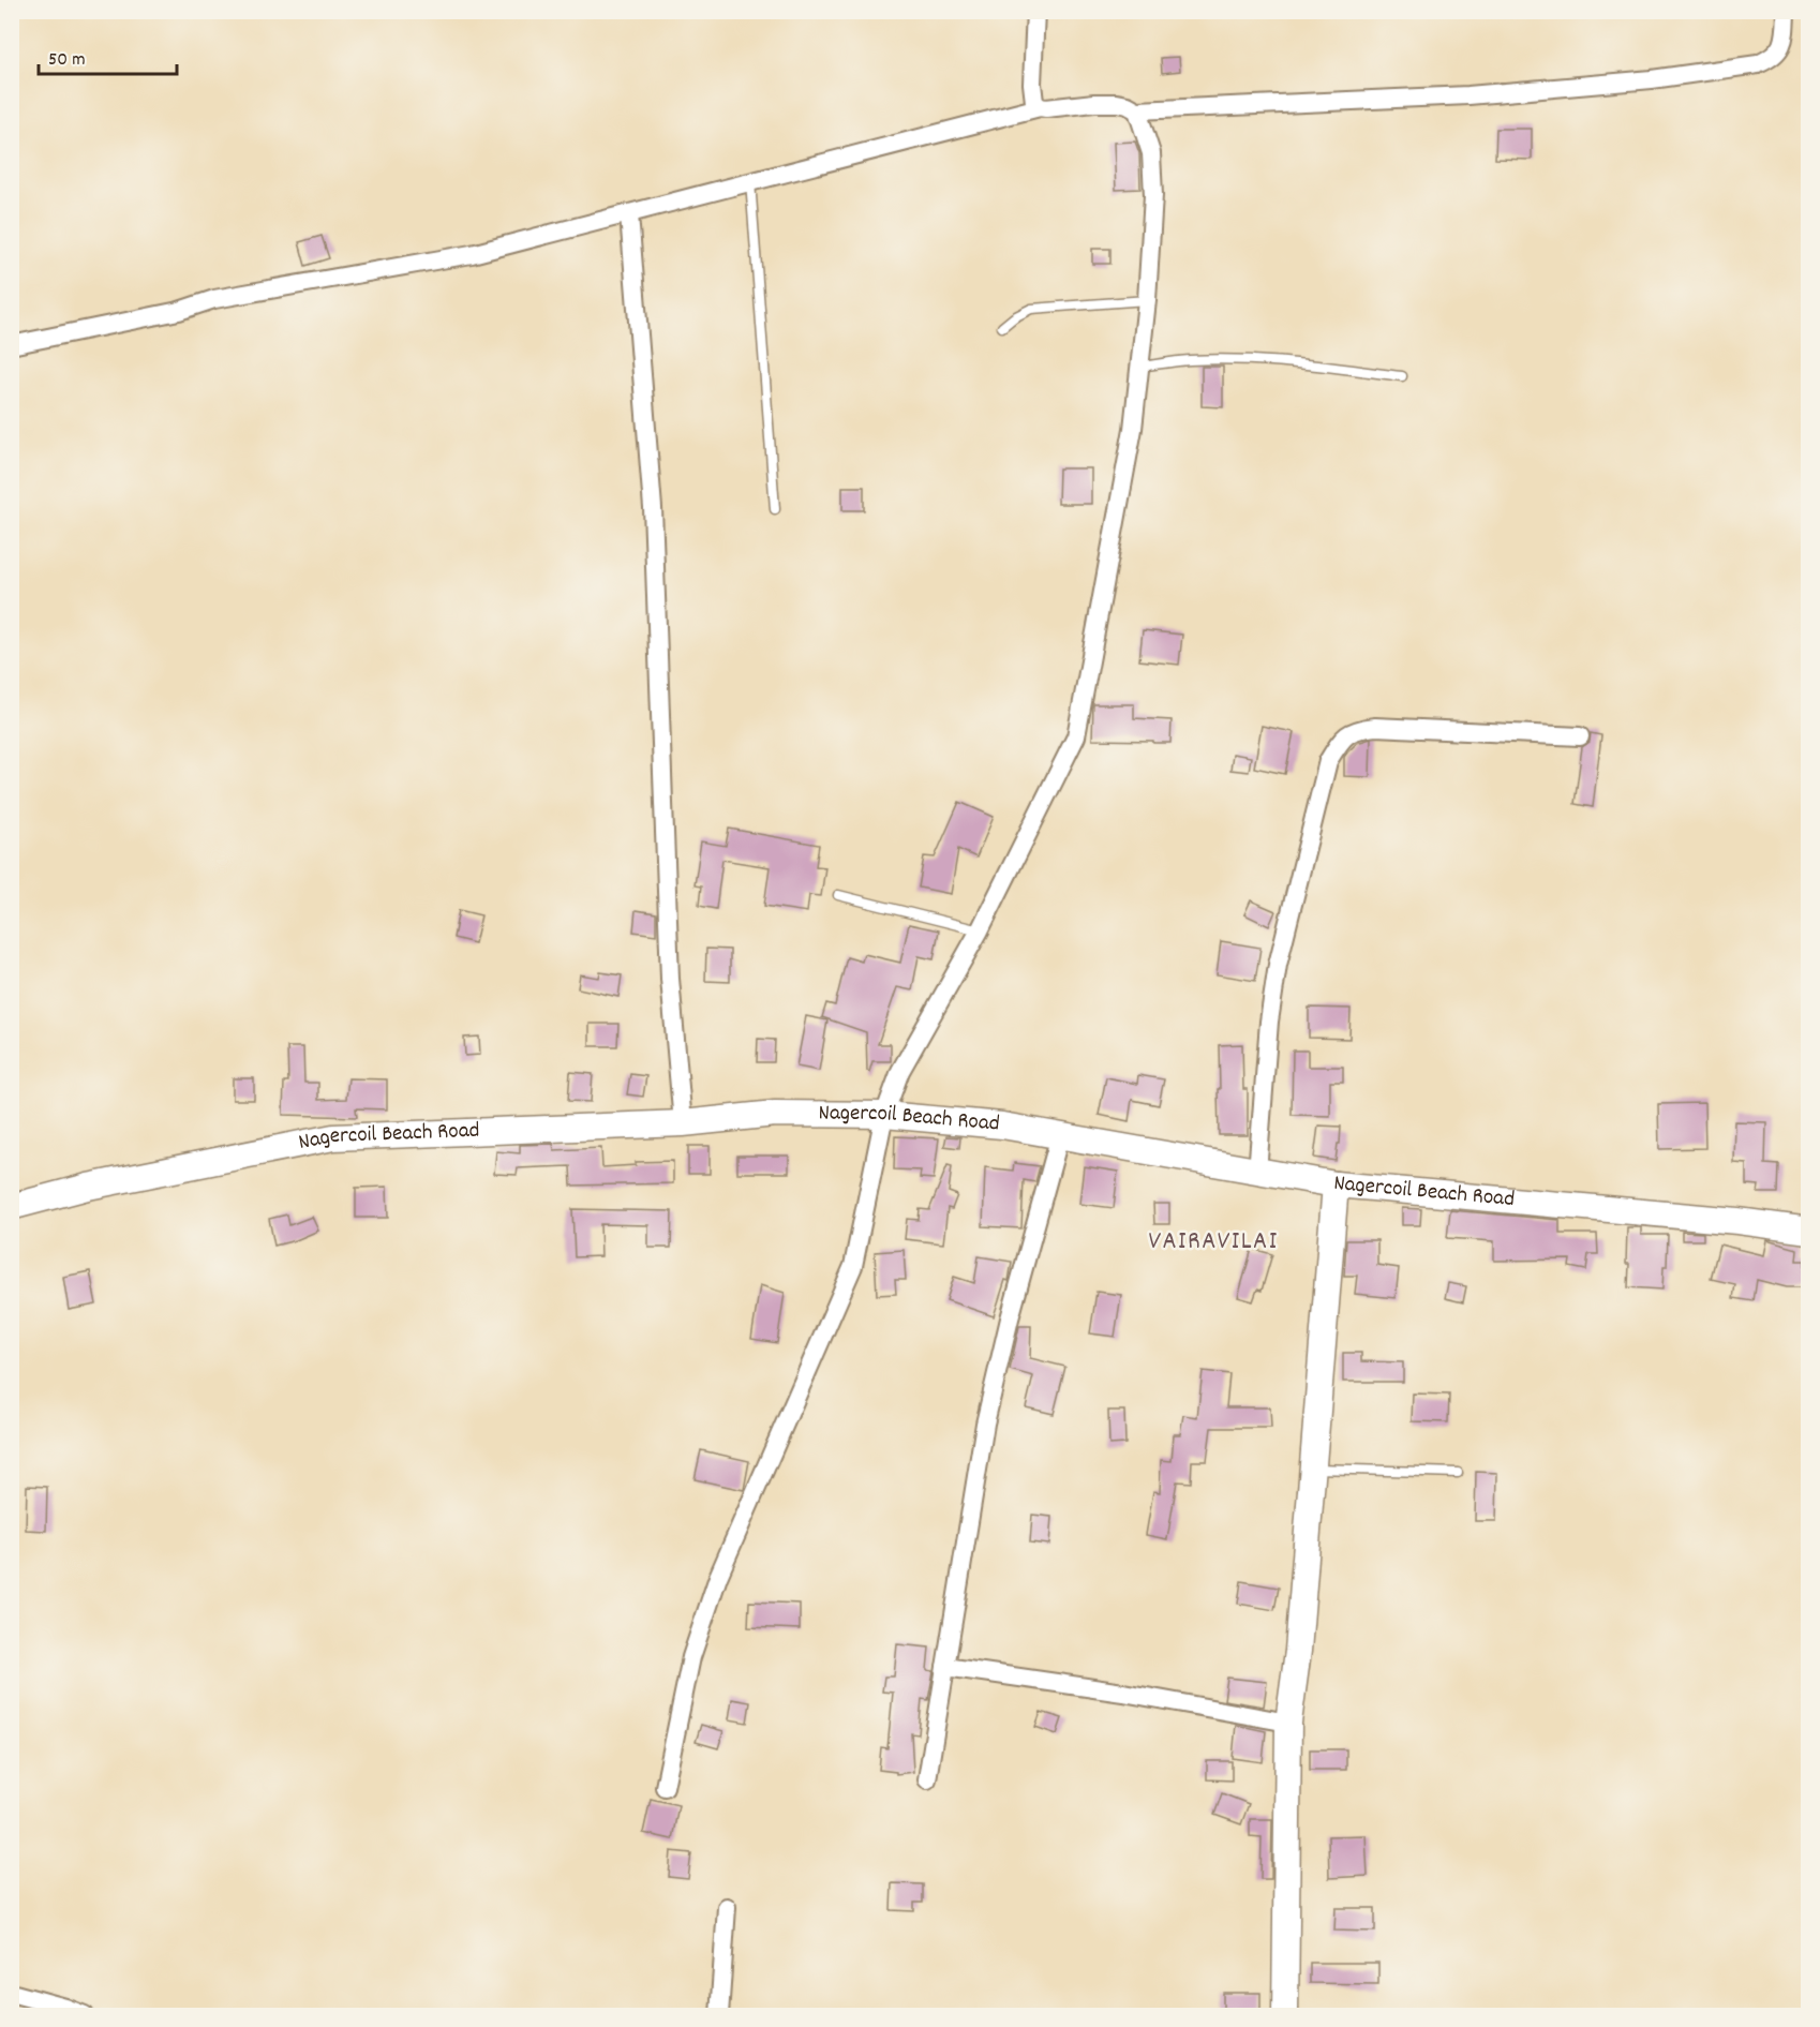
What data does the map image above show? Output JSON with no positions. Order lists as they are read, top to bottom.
{
  "streets": {
    "main road": ["Nagercoil Beach Road"]
  },
  "districts": ["VAIRAVILAI"],
  "scale_bar": "50 m"
}
